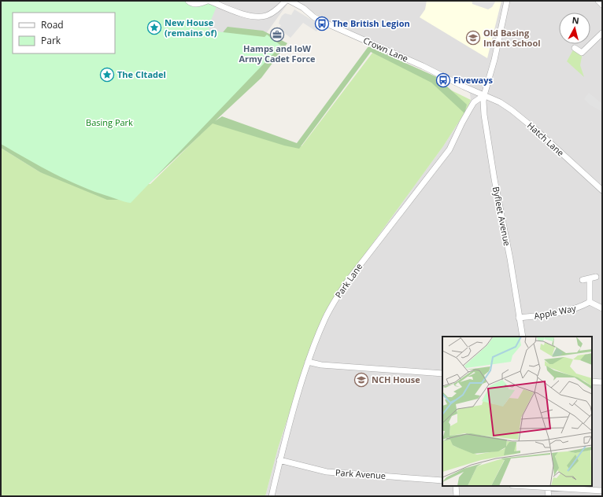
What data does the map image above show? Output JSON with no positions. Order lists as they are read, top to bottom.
{
  "streets": {
    "street": [
      "Crown Lane",
      "Hatch Lane",
      "Byfleet Avenue",
      "Park Lane",
      "Apple Way",
      "Park Avenue"
    ]
  },
  "crossings": [
    ["Crown Lane", "Hatch Lane"],
    ["Crown Lane", "Byfleet Avenue"],
    ["Crown Lane", "Park Lane"],
    ["Hatch Lane", "Byfleet Avenue"],
    ["Hatch Lane", "Park Lane"],
    ["Byfleet Avenue", "Park Lane"],
    ["Byfleet Avenue", "Apple Way"],
    ["Park Lane", "Park Avenue"]
  ],
  "parks": ["Basing Park"],
  "places": {
    "bus stop": ["The British Legion", "Fiveways"],
    "place": ["New House (remains of)", "The CItadel"],
    "office": ["Hamps and IoW Army Cadet Force"],
    "school or university": ["Old Basing Infant School", "NCH House"]
  },
  "legend": ["Road", "Park"],
  "north": "top"
}
